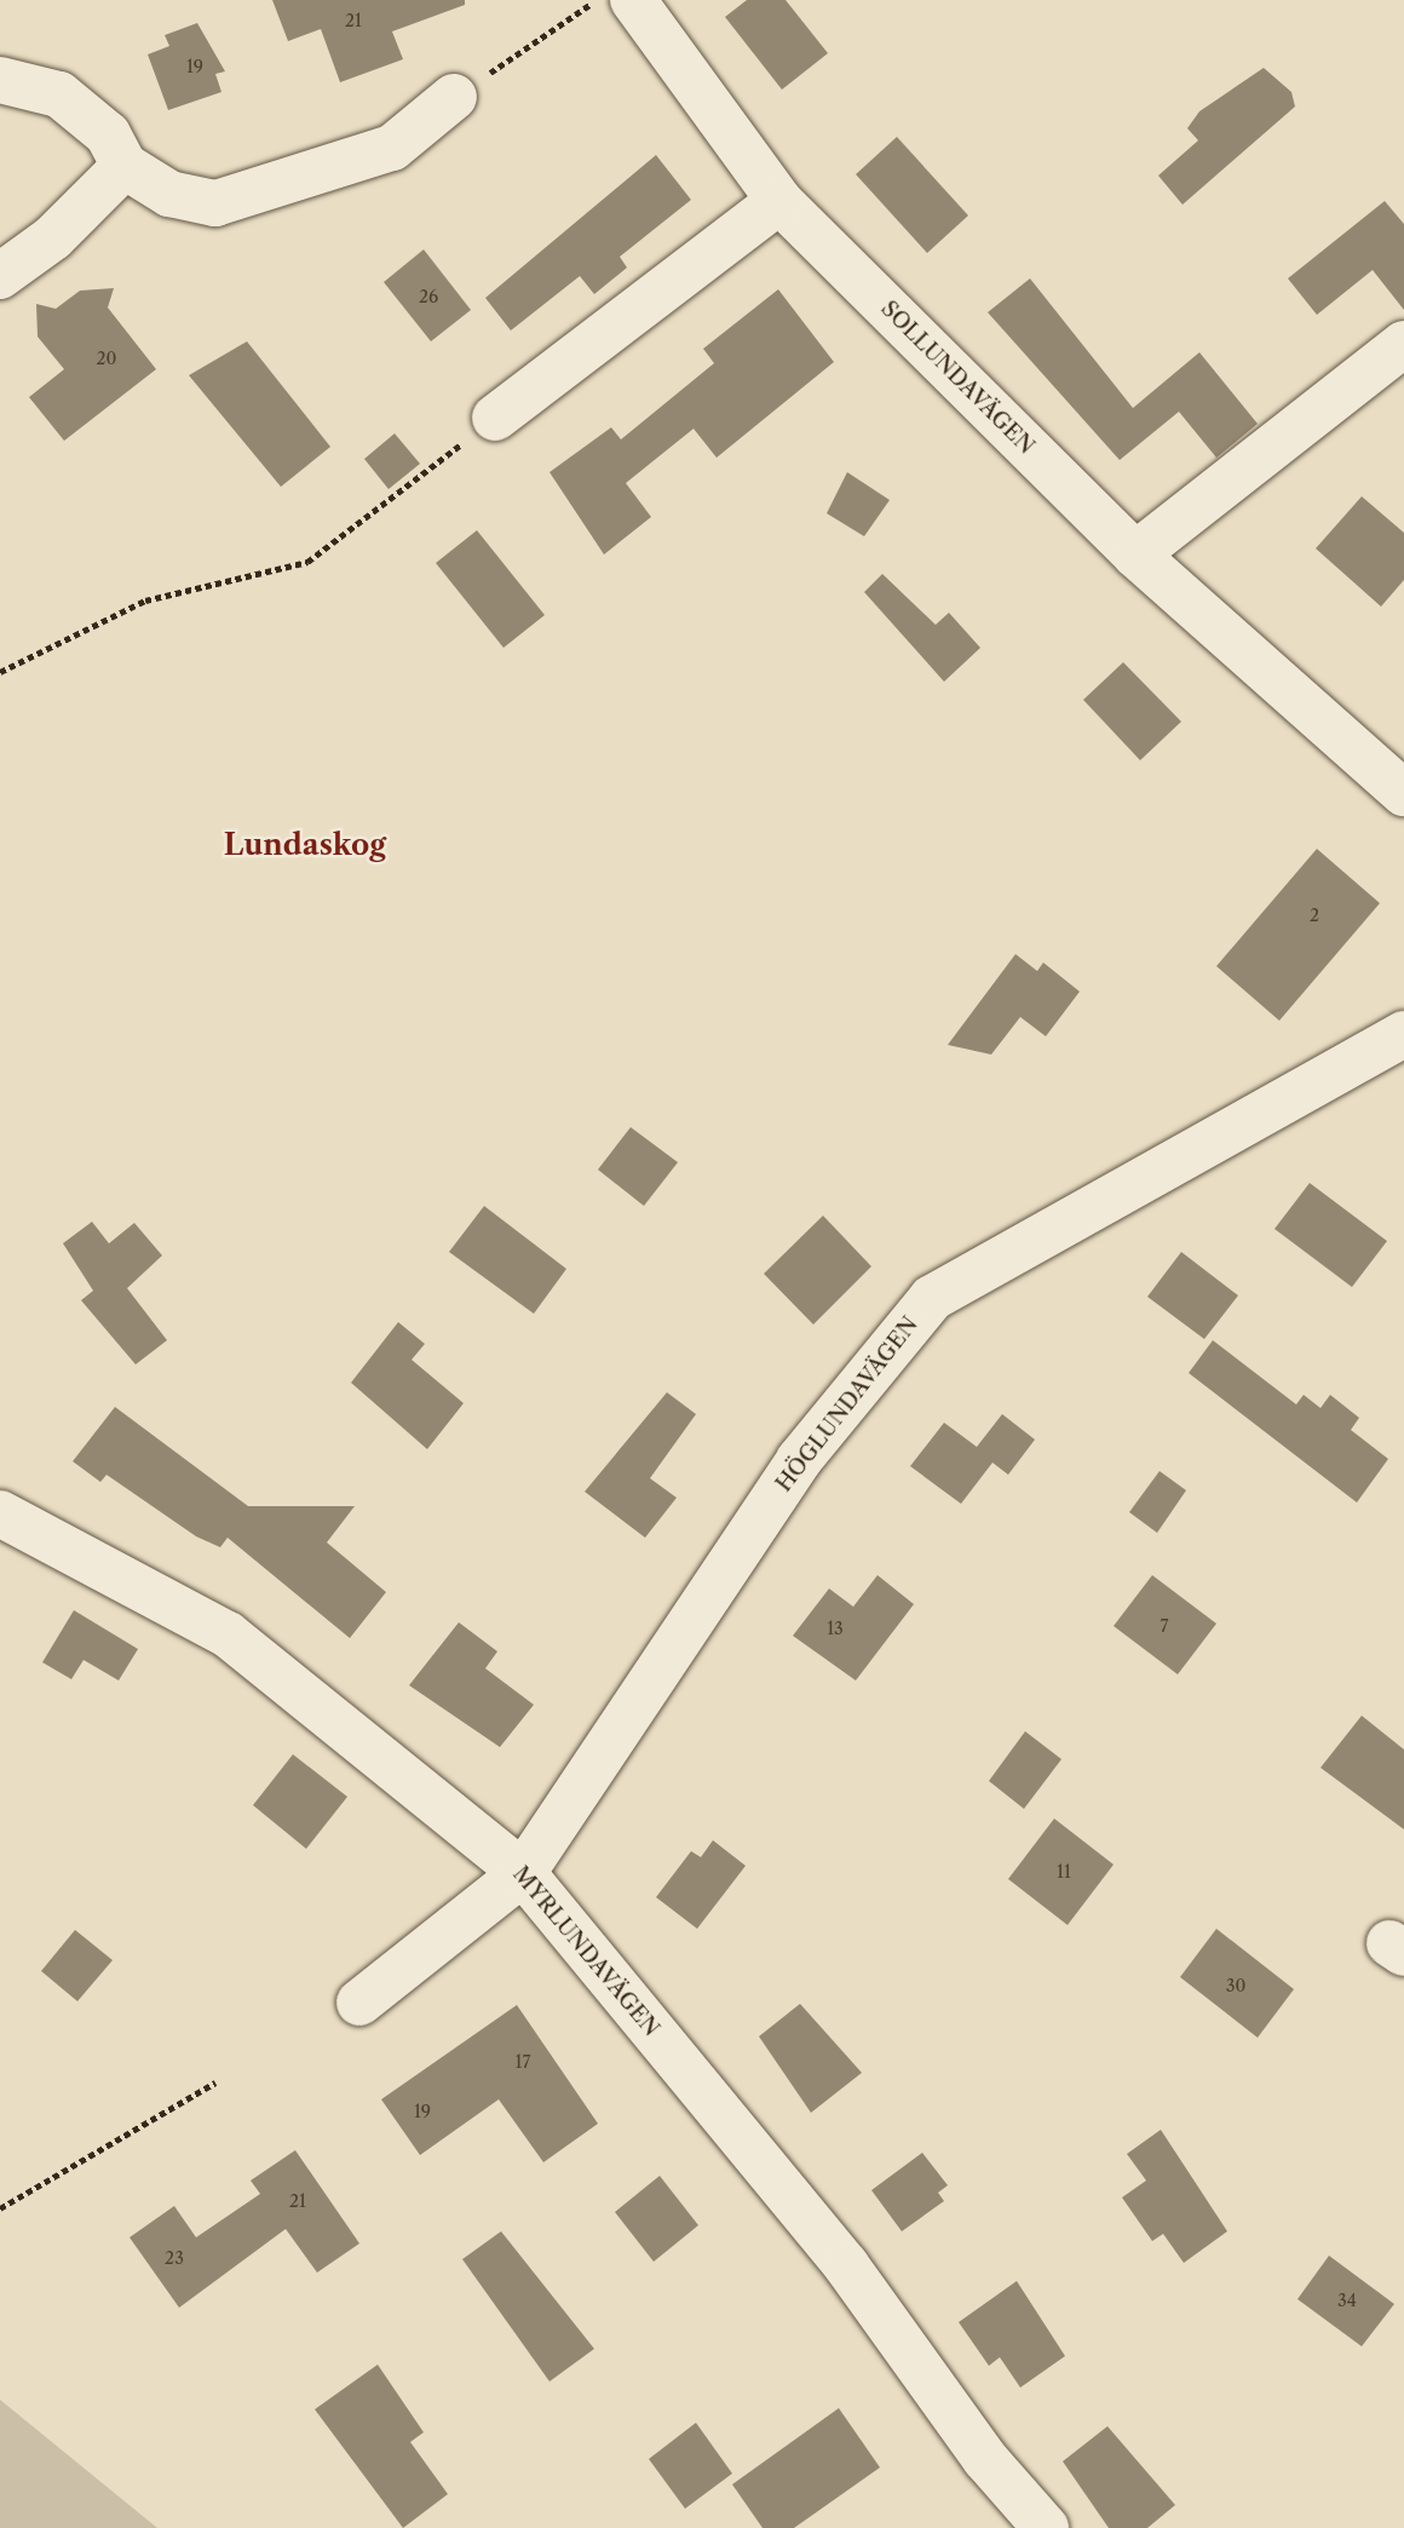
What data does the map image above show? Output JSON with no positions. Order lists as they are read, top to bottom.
{
  "streets": {
    "street": ["SOLLUNDAVÄGEN", "HÖGLUNDAVÄGEN", "MYRLUNDAVÄGEN"]
  },
  "crossings": [
    ["HÖGLUNDAVÄGEN", "MYRLUNDAVÄGEN"]
  ],
  "districts": ["Lundaskog"],
  "house_numbers": [
    "21",
    "19",
    "26",
    "20",
    "2",
    "7",
    "13",
    "11",
    "30",
    "17",
    "19",
    "21",
    "23",
    "34"
  ]
}
